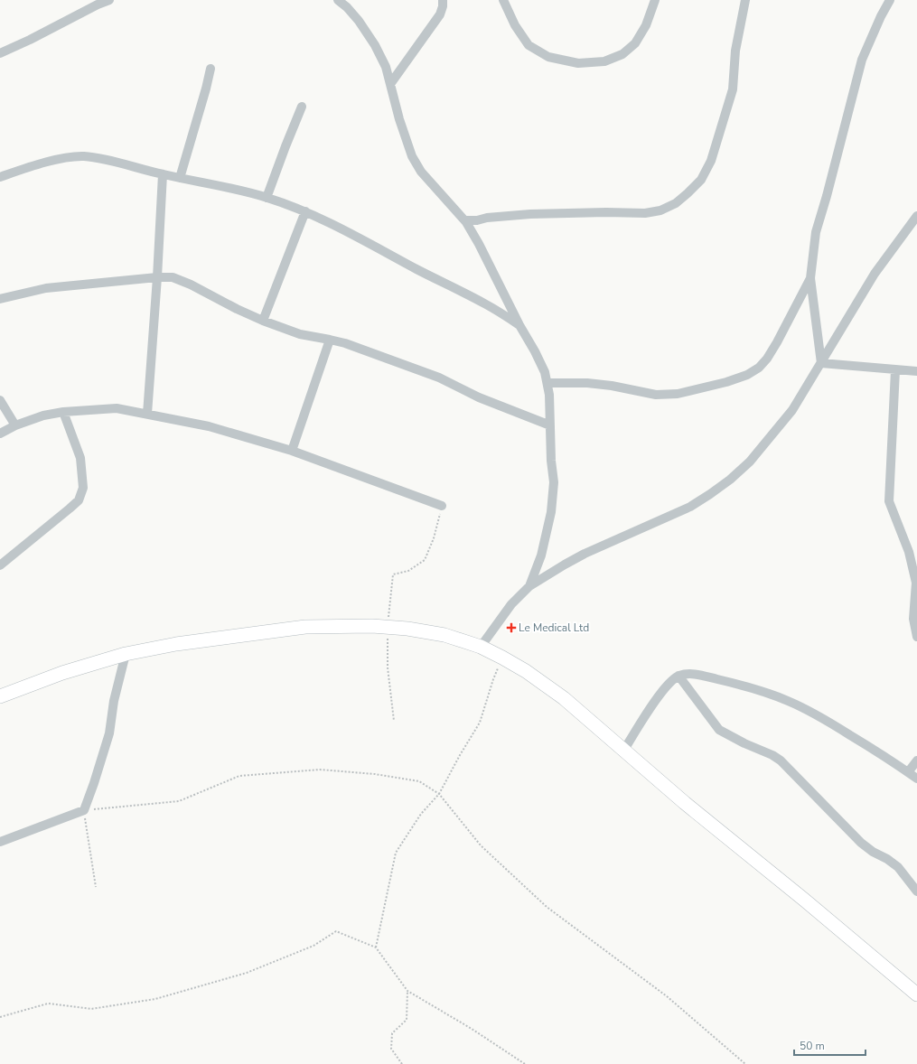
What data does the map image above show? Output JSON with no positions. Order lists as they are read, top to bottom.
{
  "places": {
    "health": ["Le Medical Ltd"]
  },
  "scale_bar": "50 m"
}
